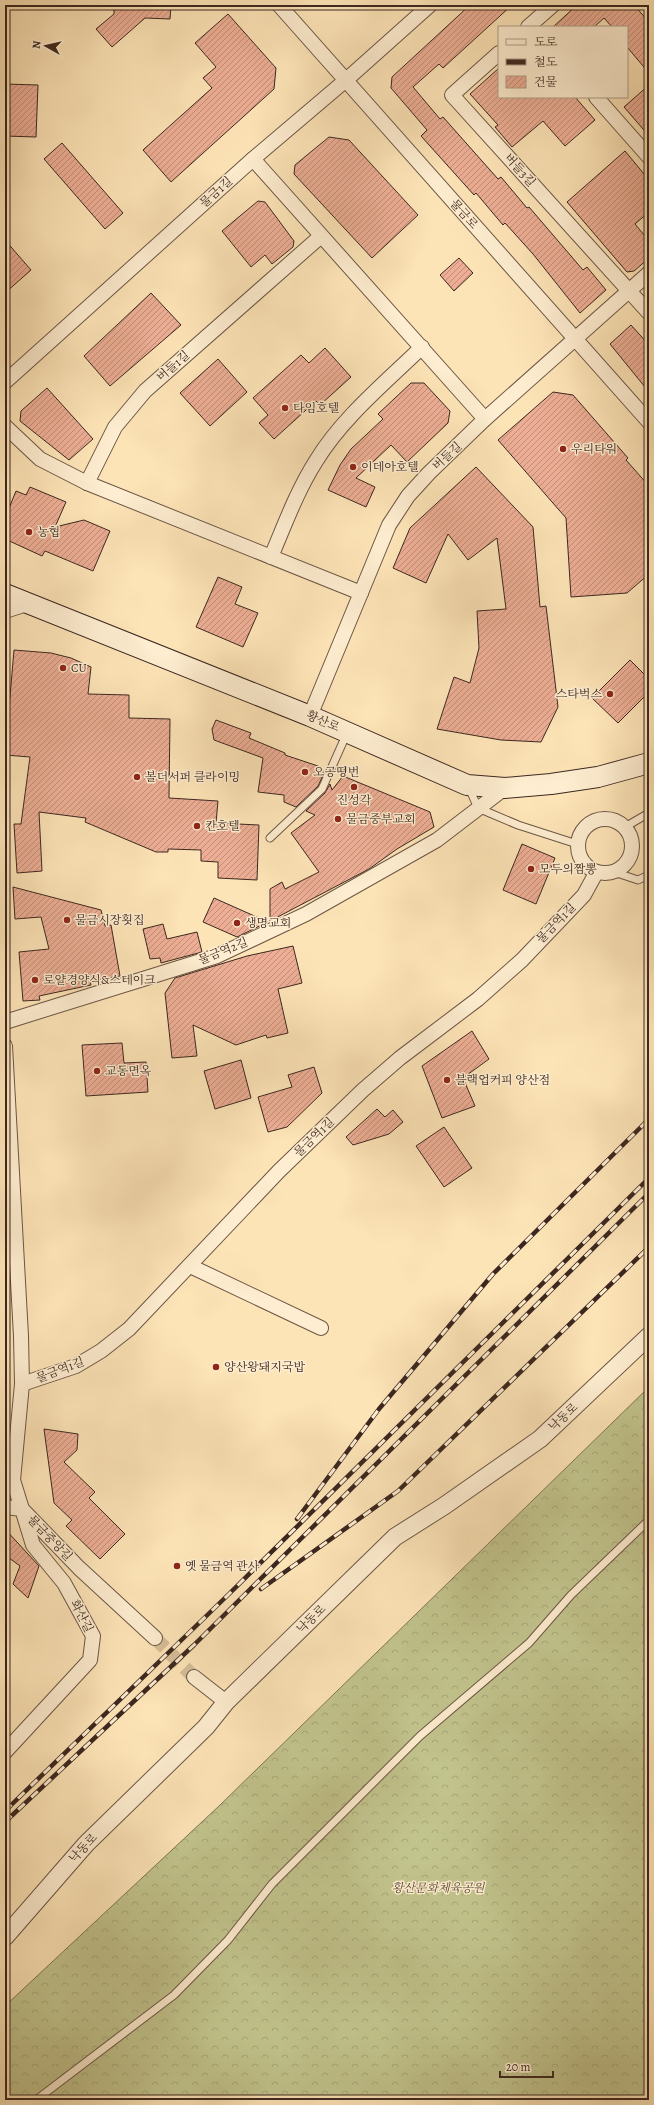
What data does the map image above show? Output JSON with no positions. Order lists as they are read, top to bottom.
{
  "streets": {
    "main road": ["황산로"],
    "street": [
      "버들3길",
      "물금1길",
      "물금로",
      "버들1길",
      "버들길",
      "물금역1길",
      "물금역2길",
      "낙동로",
      "물금중앙길",
      "화산길"
    ]
  },
  "crossings": [
    ["버들3길", "버들길"],
    ["물금1길", "물금로"],
    ["물금로", "버들길"],
    ["버들길", "황산로"],
    ["황산로", "물금역2길"],
    ["물금역1길", "물금중앙길"],
    ["물금중앙길", "화산길"]
  ],
  "parks": ["황산문화체육공원"],
  "places": [
    "타임호텔",
    "우리타워",
    "이데아호텔",
    "농협",
    "CU",
    "스타벅스",
    "오공떵번",
    "볼더서퍼 클라이밍",
    "진성각",
    "물금중부교회",
    "칸호텔",
    "모두의짬뽕",
    "물금시장횟집",
    "생명교회",
    "로얄경양식&스테이크",
    "교동면옥",
    "블랙업커피 양산점",
    "양산왕돼지국밥",
    "옛 물금역 관사"
  ],
  "legend": ["도로", "철도", "건물"],
  "scale_bar": "20 m",
  "north": "left"
}
